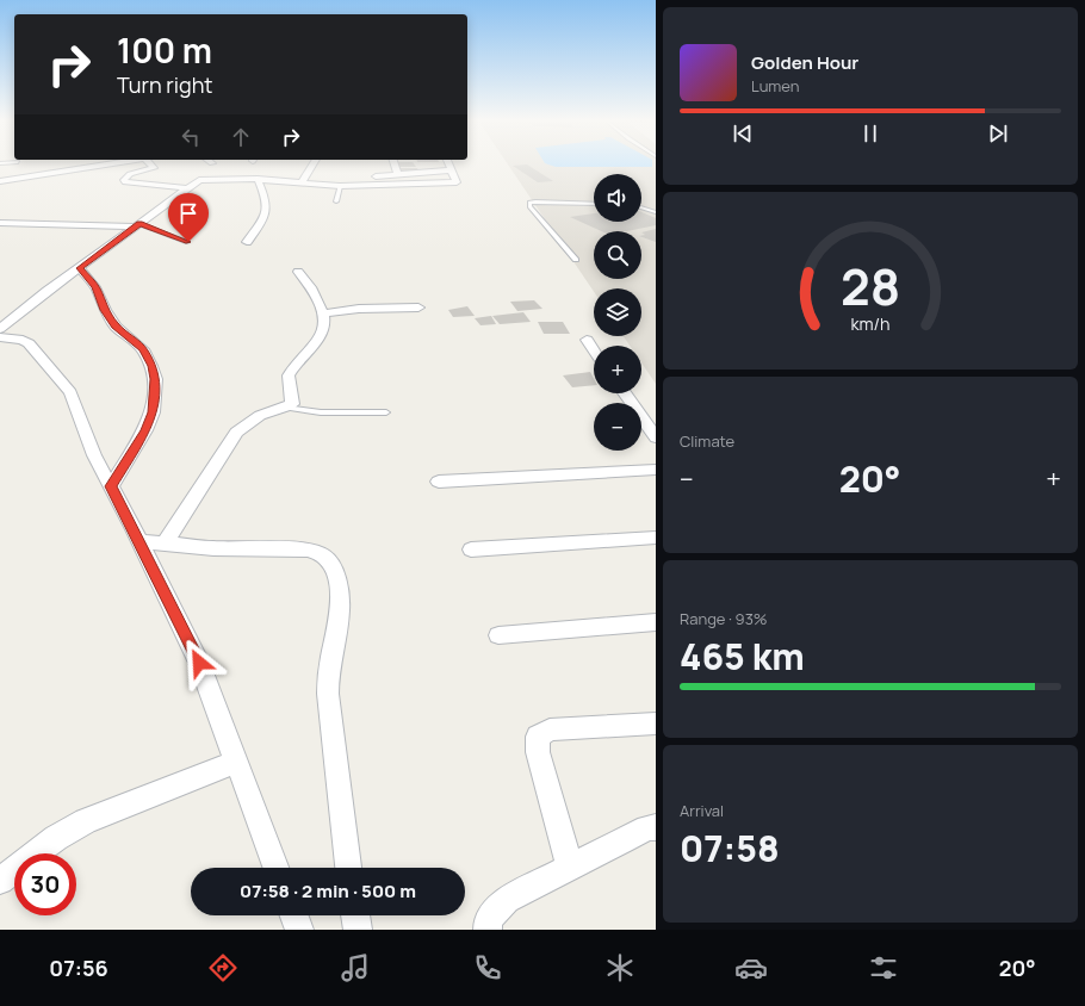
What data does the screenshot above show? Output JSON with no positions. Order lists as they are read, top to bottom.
{
  "page": {
    "turn": ["100 m", "Turn right"],
    "song": ["Golden Hour", "Lumen"],
    "map_buttons": ["+", "−"],
    "tile": [
      "Climate",
      ["Range · 93%", "465 km"],
      ["Arrival", "07:58"]
    ],
    "heat": ["−", "20°", "+"],
    "limit": "30",
    "trip": "07:58 · 2 min · 500 m",
    "tabs": ["07:56", "20°"],
    "gauge": ["28", "km/h"]
  }
}
